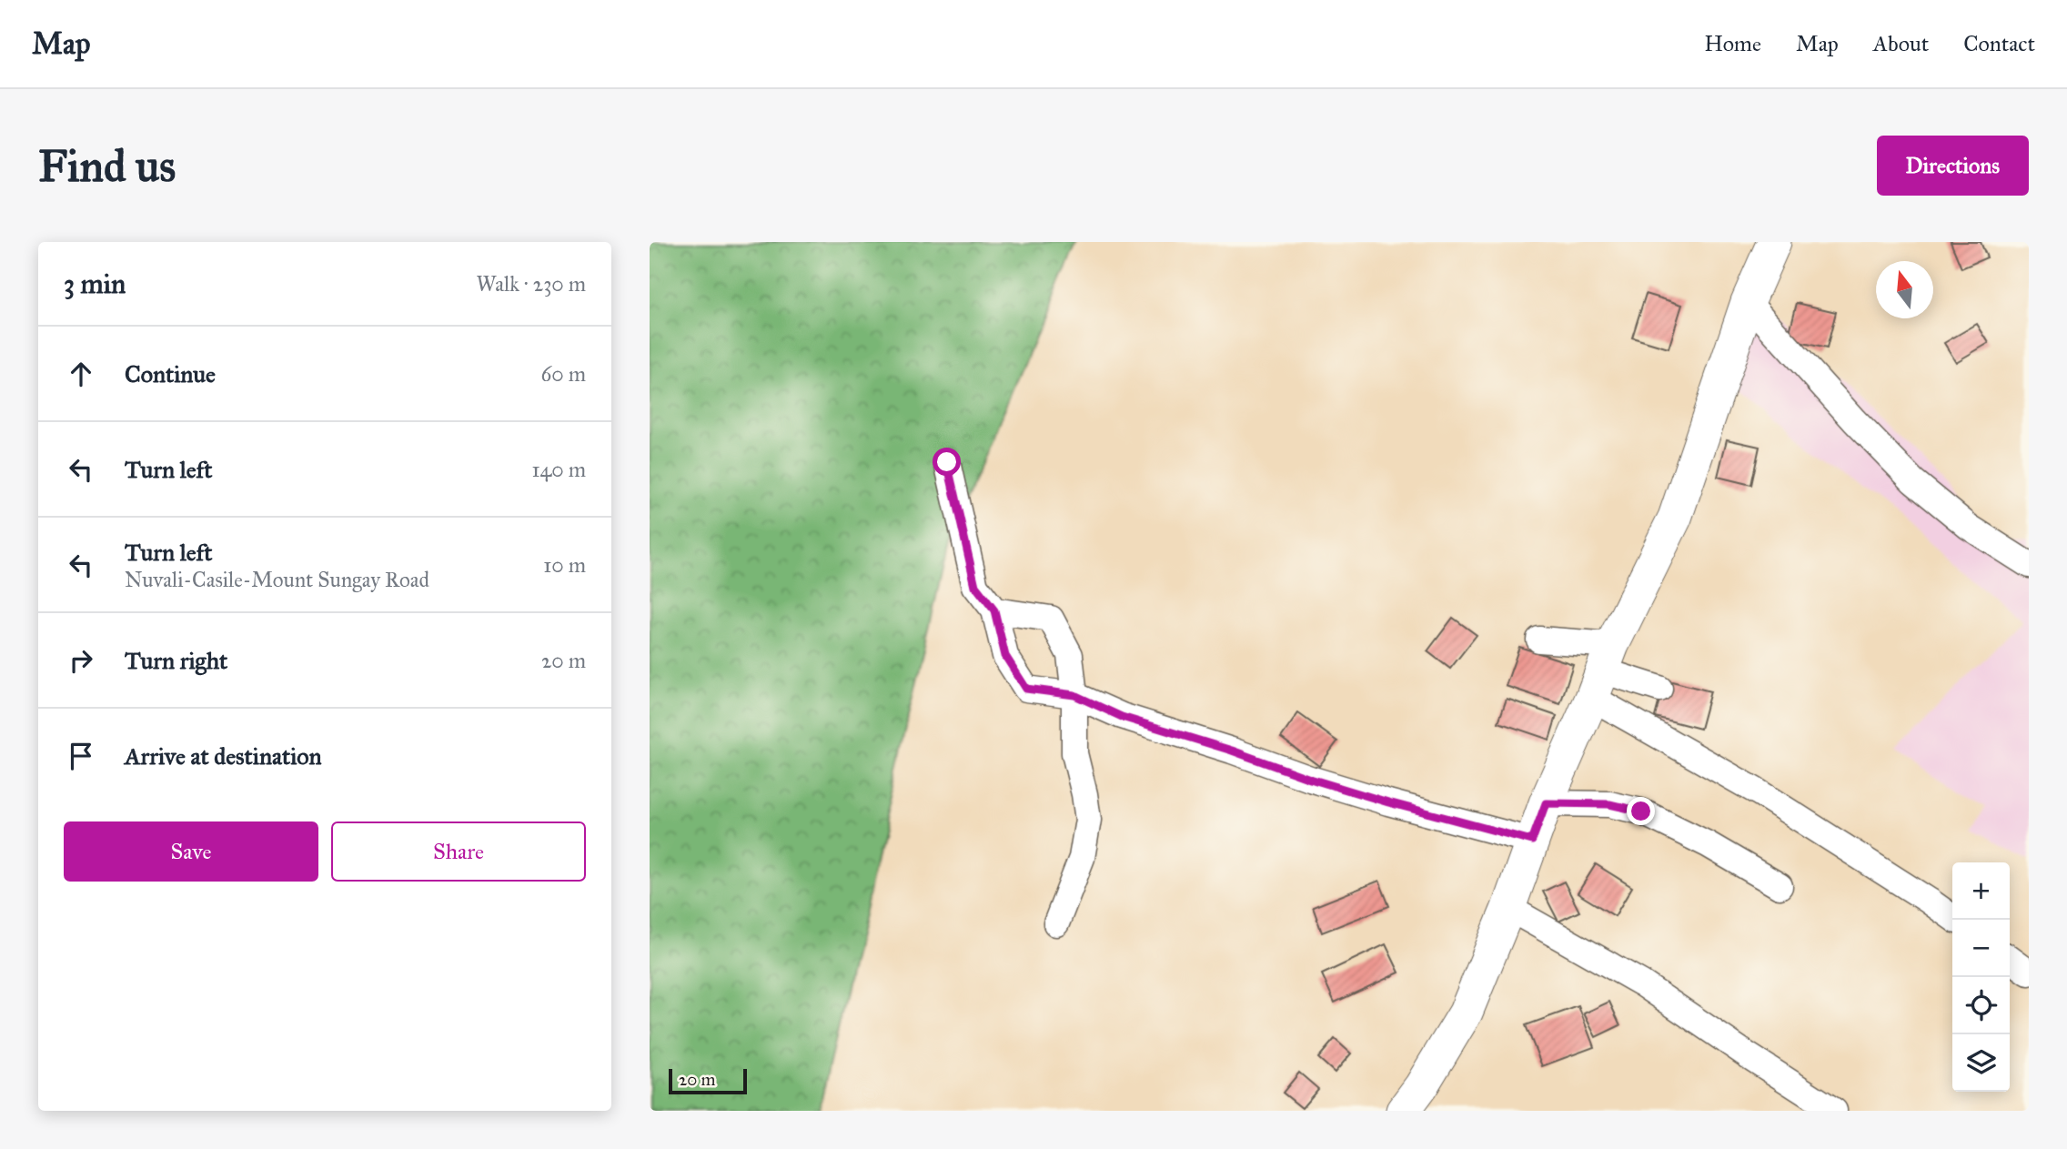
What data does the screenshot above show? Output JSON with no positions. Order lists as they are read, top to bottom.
{
  "scale_bar": "20 m",
  "north": "top",
  "page": {
    "header": "Map",
    "nav": [
      "Home",
      "Map",
      "About",
      "Contact"
    ],
    "buttons": [
      "Directions",
      ["Save", "Share"]
    ],
    "title": "Find us",
    "heading": ["3 min", "Walk · 230 m"],
    "list": [
      ["Continue", "60 m"],
      ["Turn left", "140 m"],
      ["Turn left", "Nuvali-Casile-Mount Sungay Road", "10 m"],
      ["Turn right", "20 m"],
      "Arrive at destination"
    ],
    "map_buttons": ["+", "−"],
    "scale": "20 m"
  }
}
